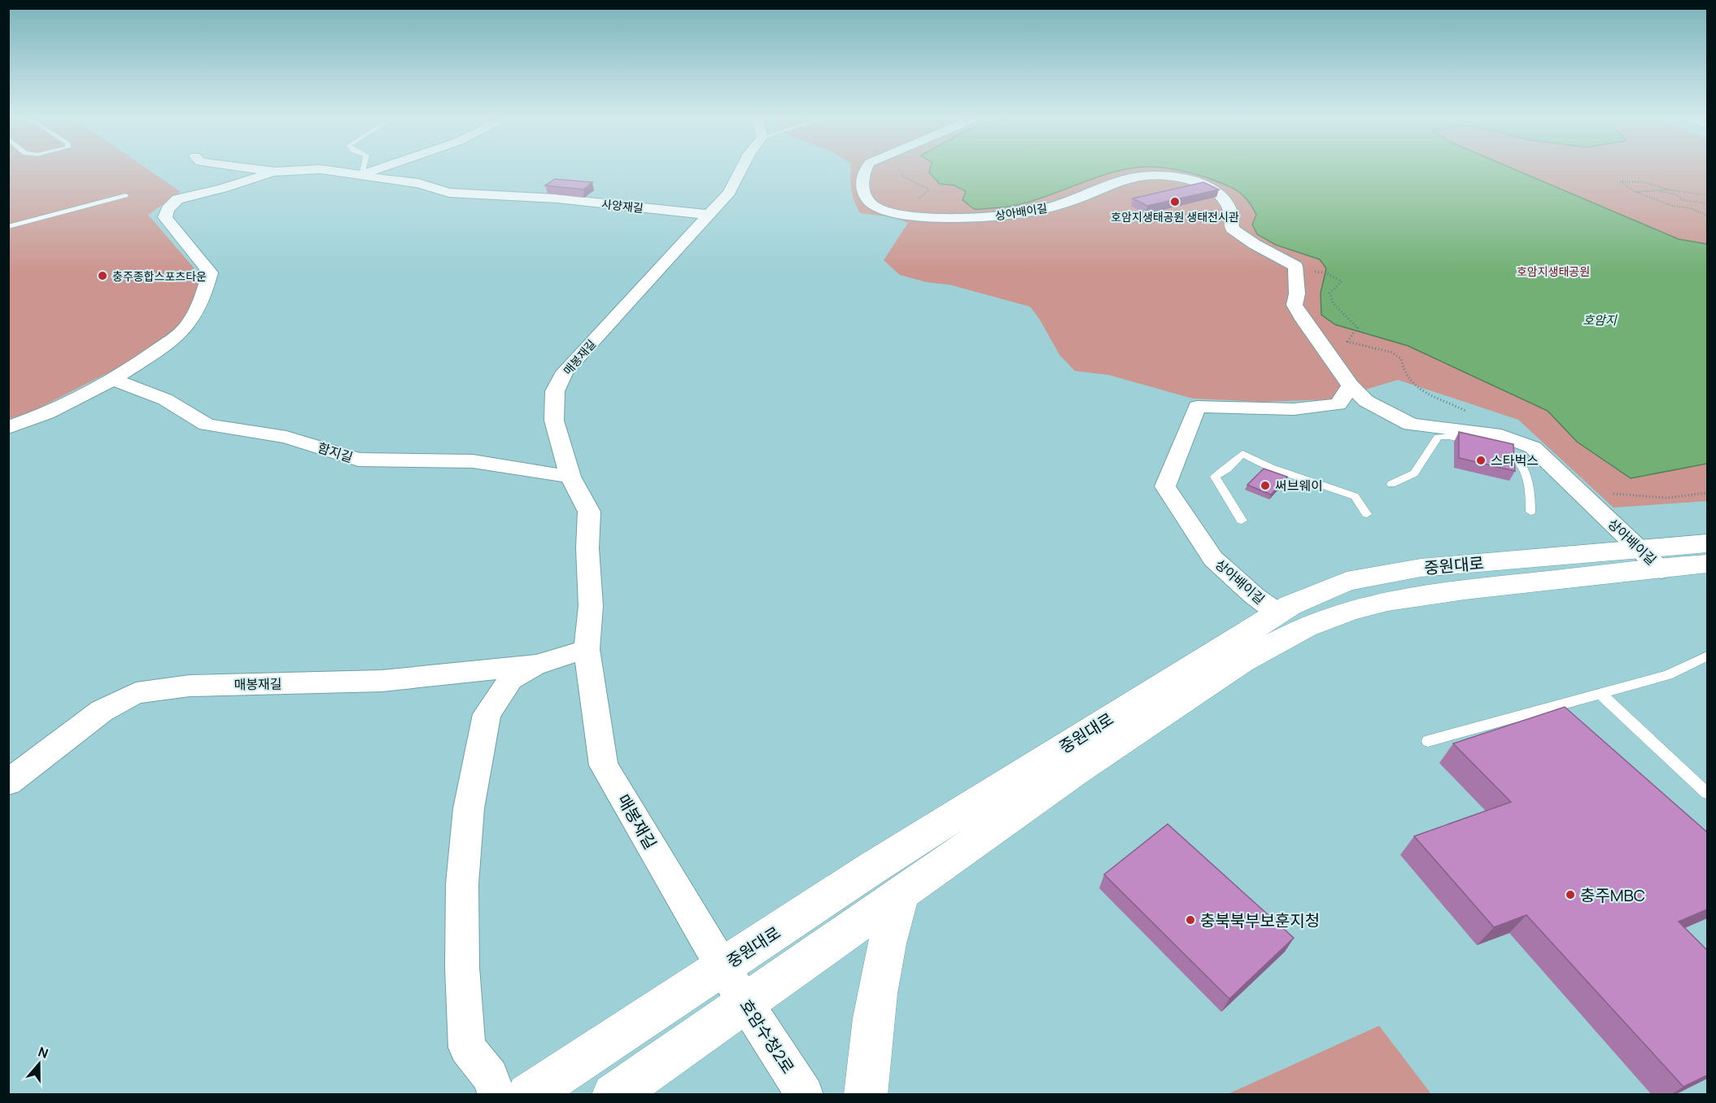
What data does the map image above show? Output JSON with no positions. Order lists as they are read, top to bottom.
{
  "streets": {
    "main road": ["중원대로"],
    "street": [
      "사양재길",
      "상아배이길",
      "매봉재길",
      "함지길",
      "호암수청2로"
    ]
  },
  "crossings": [
    ["사양재길", "매봉재길"],
    ["상아배이길", "중원대로"],
    ["매봉재길", "함지길"],
    ["매봉재길", "중원대로"],
    ["매봉재길", "호암수청2로"],
    ["중원대로", "호암수청2로"]
  ],
  "water": ["호암지"],
  "parks": ["호암지생태공원"],
  "places": [
    "호암지생태공원 생태전시관",
    "충주종합스포츠타운",
    "스타벅스",
    "써브웨이",
    "충주MBC",
    "충북북부보훈지청"
  ],
  "north": "top"
}
